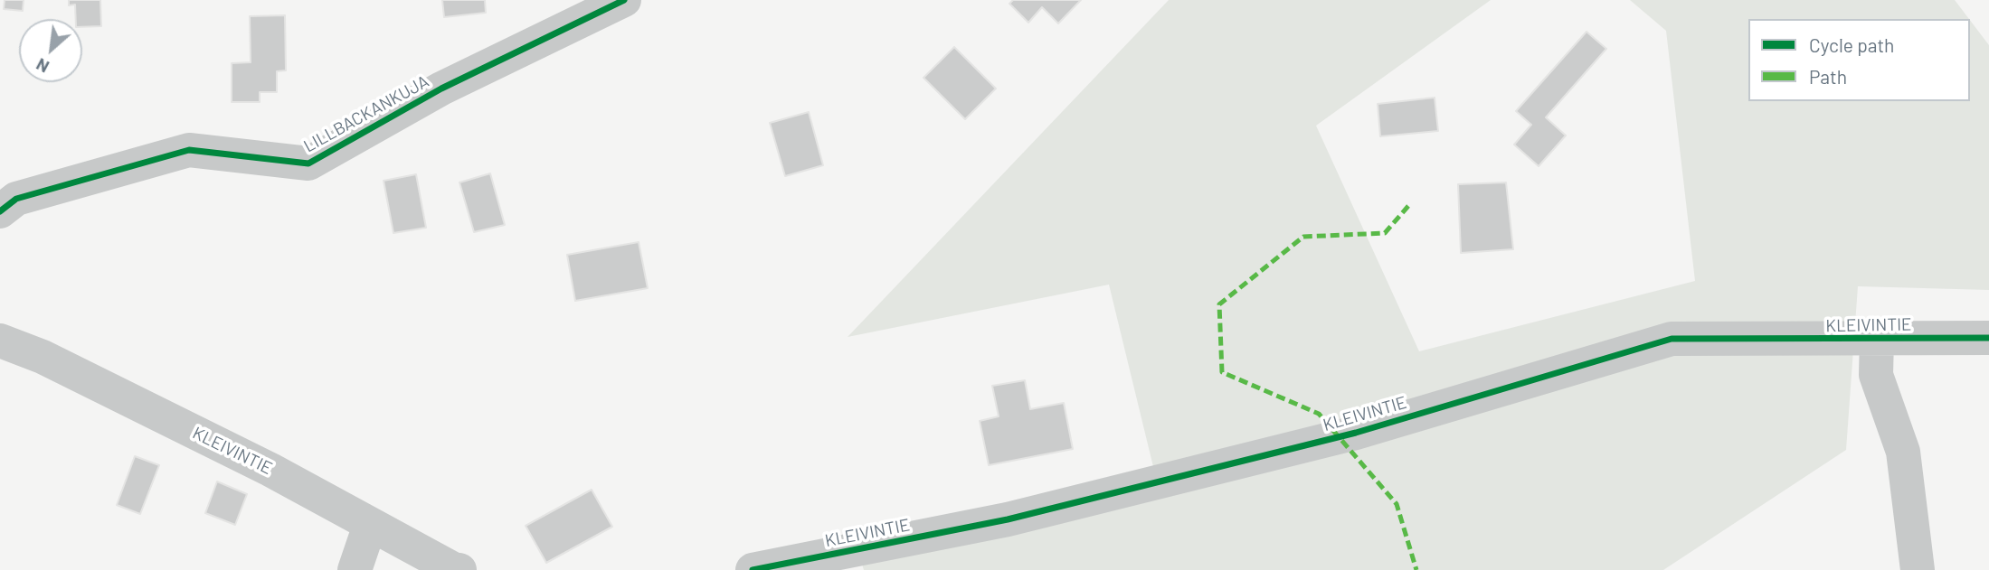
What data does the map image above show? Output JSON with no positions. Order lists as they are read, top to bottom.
{
  "streets": {
    "street": ["LILLBACKANKUJA", "KLEIVINTIE"]
  },
  "legend": ["Cycle path", "Path"],
  "north": "bottom left"
}
